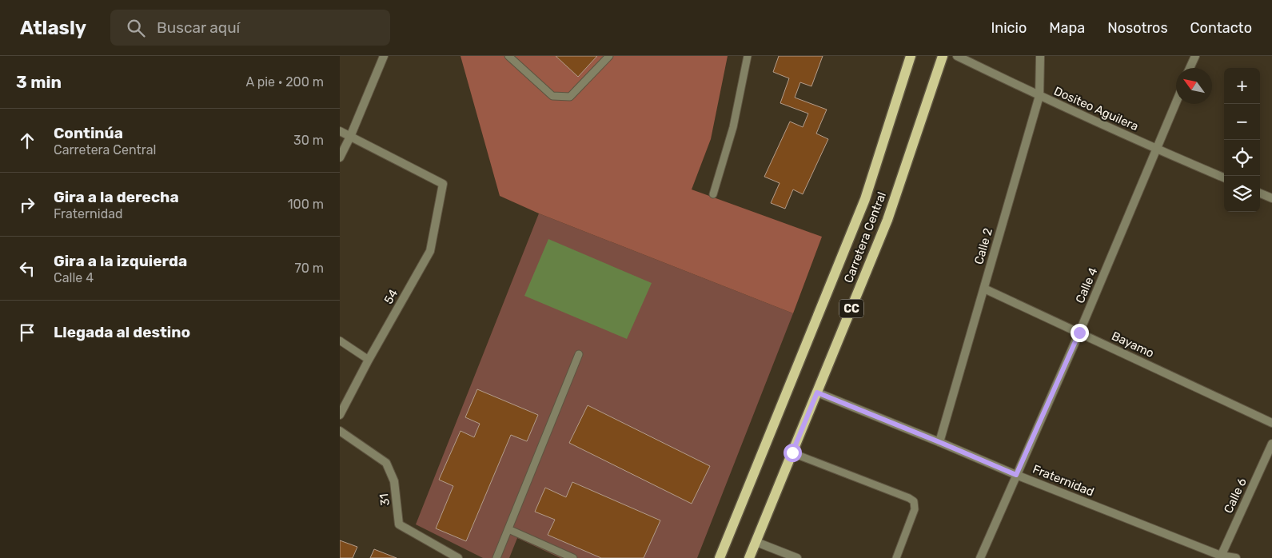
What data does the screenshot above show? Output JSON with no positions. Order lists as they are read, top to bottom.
{
  "streets": {
    "main road": ["Carretera Central", "CC"],
    "street": [
      "Dositeo Aguilera",
      "Calle 2",
      "Calle 4",
      "54",
      "Bayamo",
      "Fraternidad",
      "Calle 6",
      "31"
    ]
  },
  "crossings": [
    ["Dositeo Aguilera", "Calle 2"],
    ["Dositeo Aguilera", "Calle 4"],
    ["Carretera Central", "Fraternidad"],
    ["Calle 2", "Bayamo"],
    ["Calle 2", "Fraternidad"],
    ["Calle 4", "Bayamo"],
    ["Calle 4", "Fraternidad"],
    ["Fraternidad", "Calle 6"]
  ],
  "north": "top left",
  "page": {
    "header": "Atlasly",
    "search": "Buscar aquí",
    "nav": [
      "Inicio",
      "Mapa",
      "Nosotros",
      "Contacto"
    ],
    "heading": ["3 min", "A pie · 200 m"],
    "map_buttons": ["+", "−"],
    "list": [
      ["Continúa", "Carretera Central", "30 m"],
      ["Gira a la derecha", "Fraternidad", "100 m"],
      ["Gira a la izquierda", "Calle 4", "70 m"],
      "Llegada al destino"
    ]
  }
}
